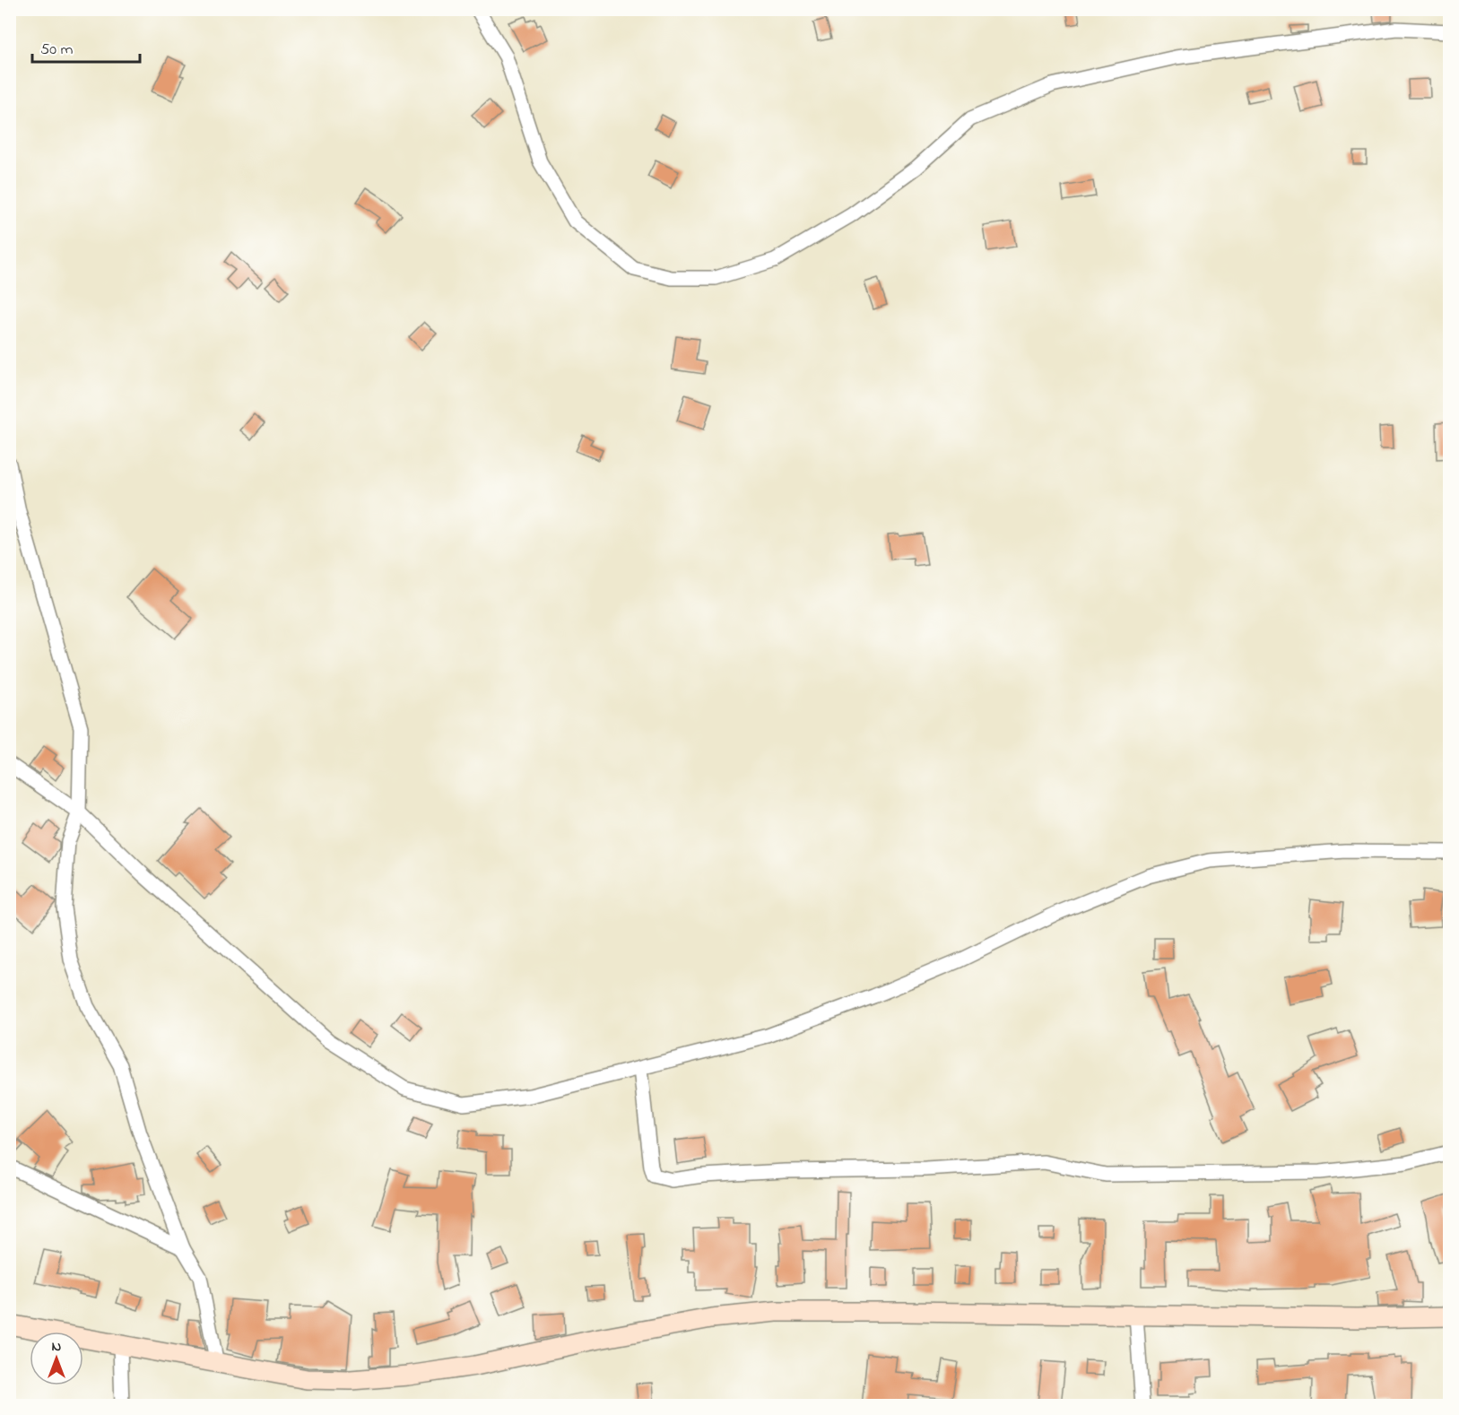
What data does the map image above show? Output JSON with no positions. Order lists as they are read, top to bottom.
{
  "scale_bar": "50 m",
  "north": "top"
}
